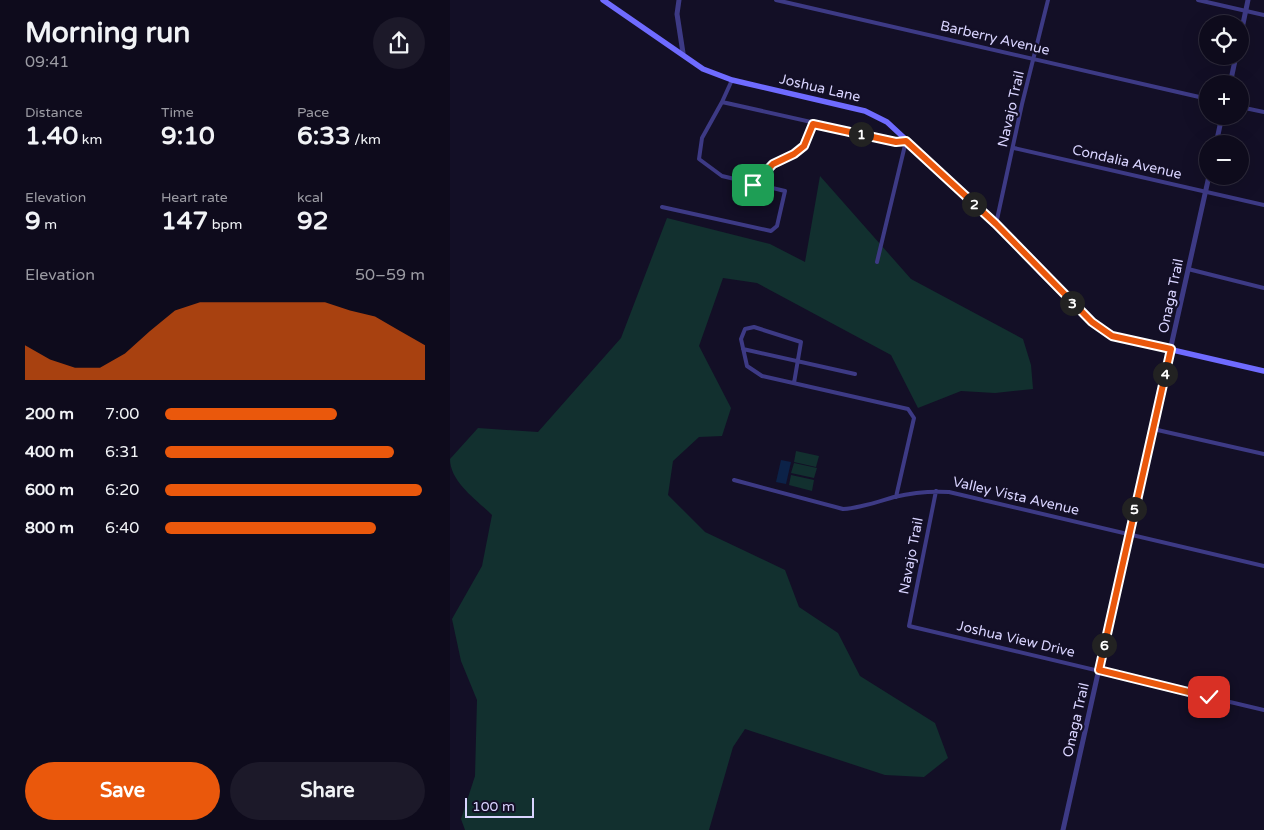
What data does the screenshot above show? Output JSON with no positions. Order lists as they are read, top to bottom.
{
  "streets": {
    "main road": ["Joshua Lane"],
    "street": [
      "Barberry Avenue",
      "Navajo Trail",
      "Condalia Avenue",
      "Onaga Trail",
      "Valley Vista Avenue",
      "Joshua View Drive"
    ]
  },
  "crossings": [
    ["Barberry Avenue", "Navajo Trail"],
    ["Joshua Lane", "Navajo Trail"],
    ["Joshua Lane", "Onaga Trail"],
    ["Navajo Trail", "Condalia Avenue"],
    ["Navajo Trail", "Valley Vista Avenue"],
    ["Navajo Trail", "Joshua View Drive"],
    ["Condalia Avenue", "Onaga Trail"],
    ["Onaga Trail", "Valley Vista Avenue"],
    ["Onaga Trail", "Joshua View Drive"]
  ],
  "scale_bar": "100 m",
  "page": {
    "heading": ["Morning run", "09:41"],
    "map_buttons": ["+", "−"],
    "stats": [
      ["Distance", "1.40 km"],
      ["Time", "9:10"],
      ["Pace", "6:33 /km"],
      ["Elevation", "9 m"],
      ["Heart rate", "147 bpm"],
      ["kcal", "92"]
    ],
    "pins": [
      "1",
      "2",
      "3",
      "4",
      "5",
      "6"
    ],
    "chart": ["Elevation", "50–59 m"],
    "list": [
      {
        "name": "200 m",
        "note": "7:00"
      },
      {
        "name": "400 m",
        "note": "6:31"
      },
      {
        "name": "600 m",
        "note": "6:20"
      },
      {
        "name": "800 m",
        "note": "6:40"
      }
    ],
    "buttons": ["Save", "Share"],
    "scale": "100 m"
  }
}
